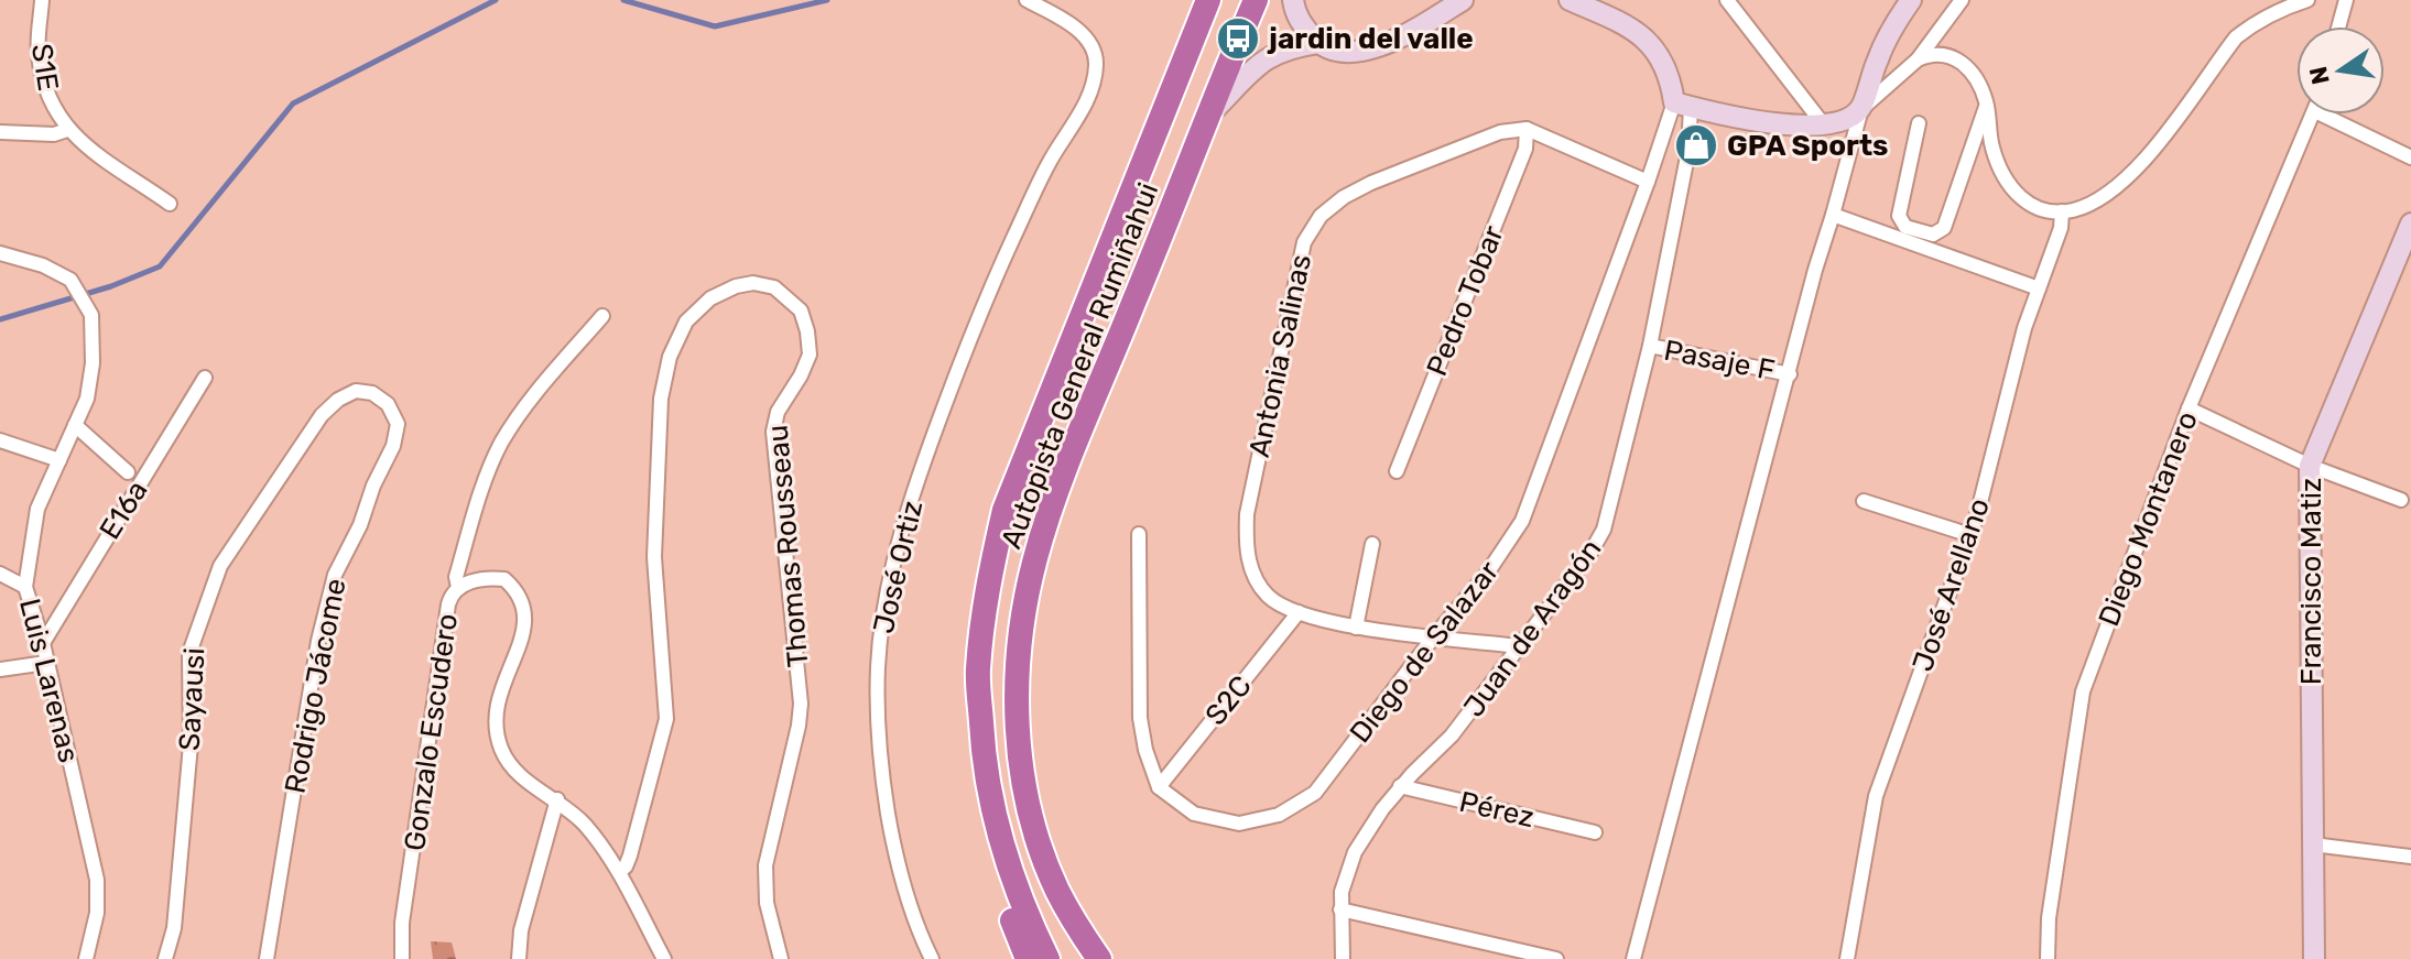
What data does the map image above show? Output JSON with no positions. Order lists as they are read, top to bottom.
{
  "streets": {
    "highway": ["Autopista General Rumiñahui"],
    "street": [
      "S1E",
      "Pedro Tobar",
      "Antonia Salinas",
      "Pasaje F",
      "E16a",
      "Diego Montanero",
      "Thomas Rousseau",
      "José Ortiz",
      "Francisco Matiz",
      "José Arellano",
      "Juan de Aragón",
      "Diego de Salazar",
      "Luis Larenas",
      "Rodrigo Jácome",
      "Sayausi",
      "S2C",
      "Gonzalo Escudero",
      "Pérez"
    ]
  },
  "crossings": [
    ["Pedro Tobar", "Antonia Salinas"],
    ["Antonia Salinas", "Juan de Aragón"],
    ["Antonia Salinas", "Diego de Salazar"],
    ["Antonia Salinas", "S2C"],
    ["Pasaje F", "Juan de Aragón"],
    ["E16a", "Luis Larenas"],
    ["Thomas Rousseau", "Gonzalo Escudero"],
    ["Juan de Aragón", "Diego de Salazar"],
    ["Juan de Aragón", "Pérez"],
    ["Diego de Salazar", "S2C"],
    ["Rodrigo Jácome", "Sayausi"]
  ],
  "places": {
    "bus stop": ["jardin del valle"],
    "shop": ["GPA Sports"]
  },
  "north": "left"
}
